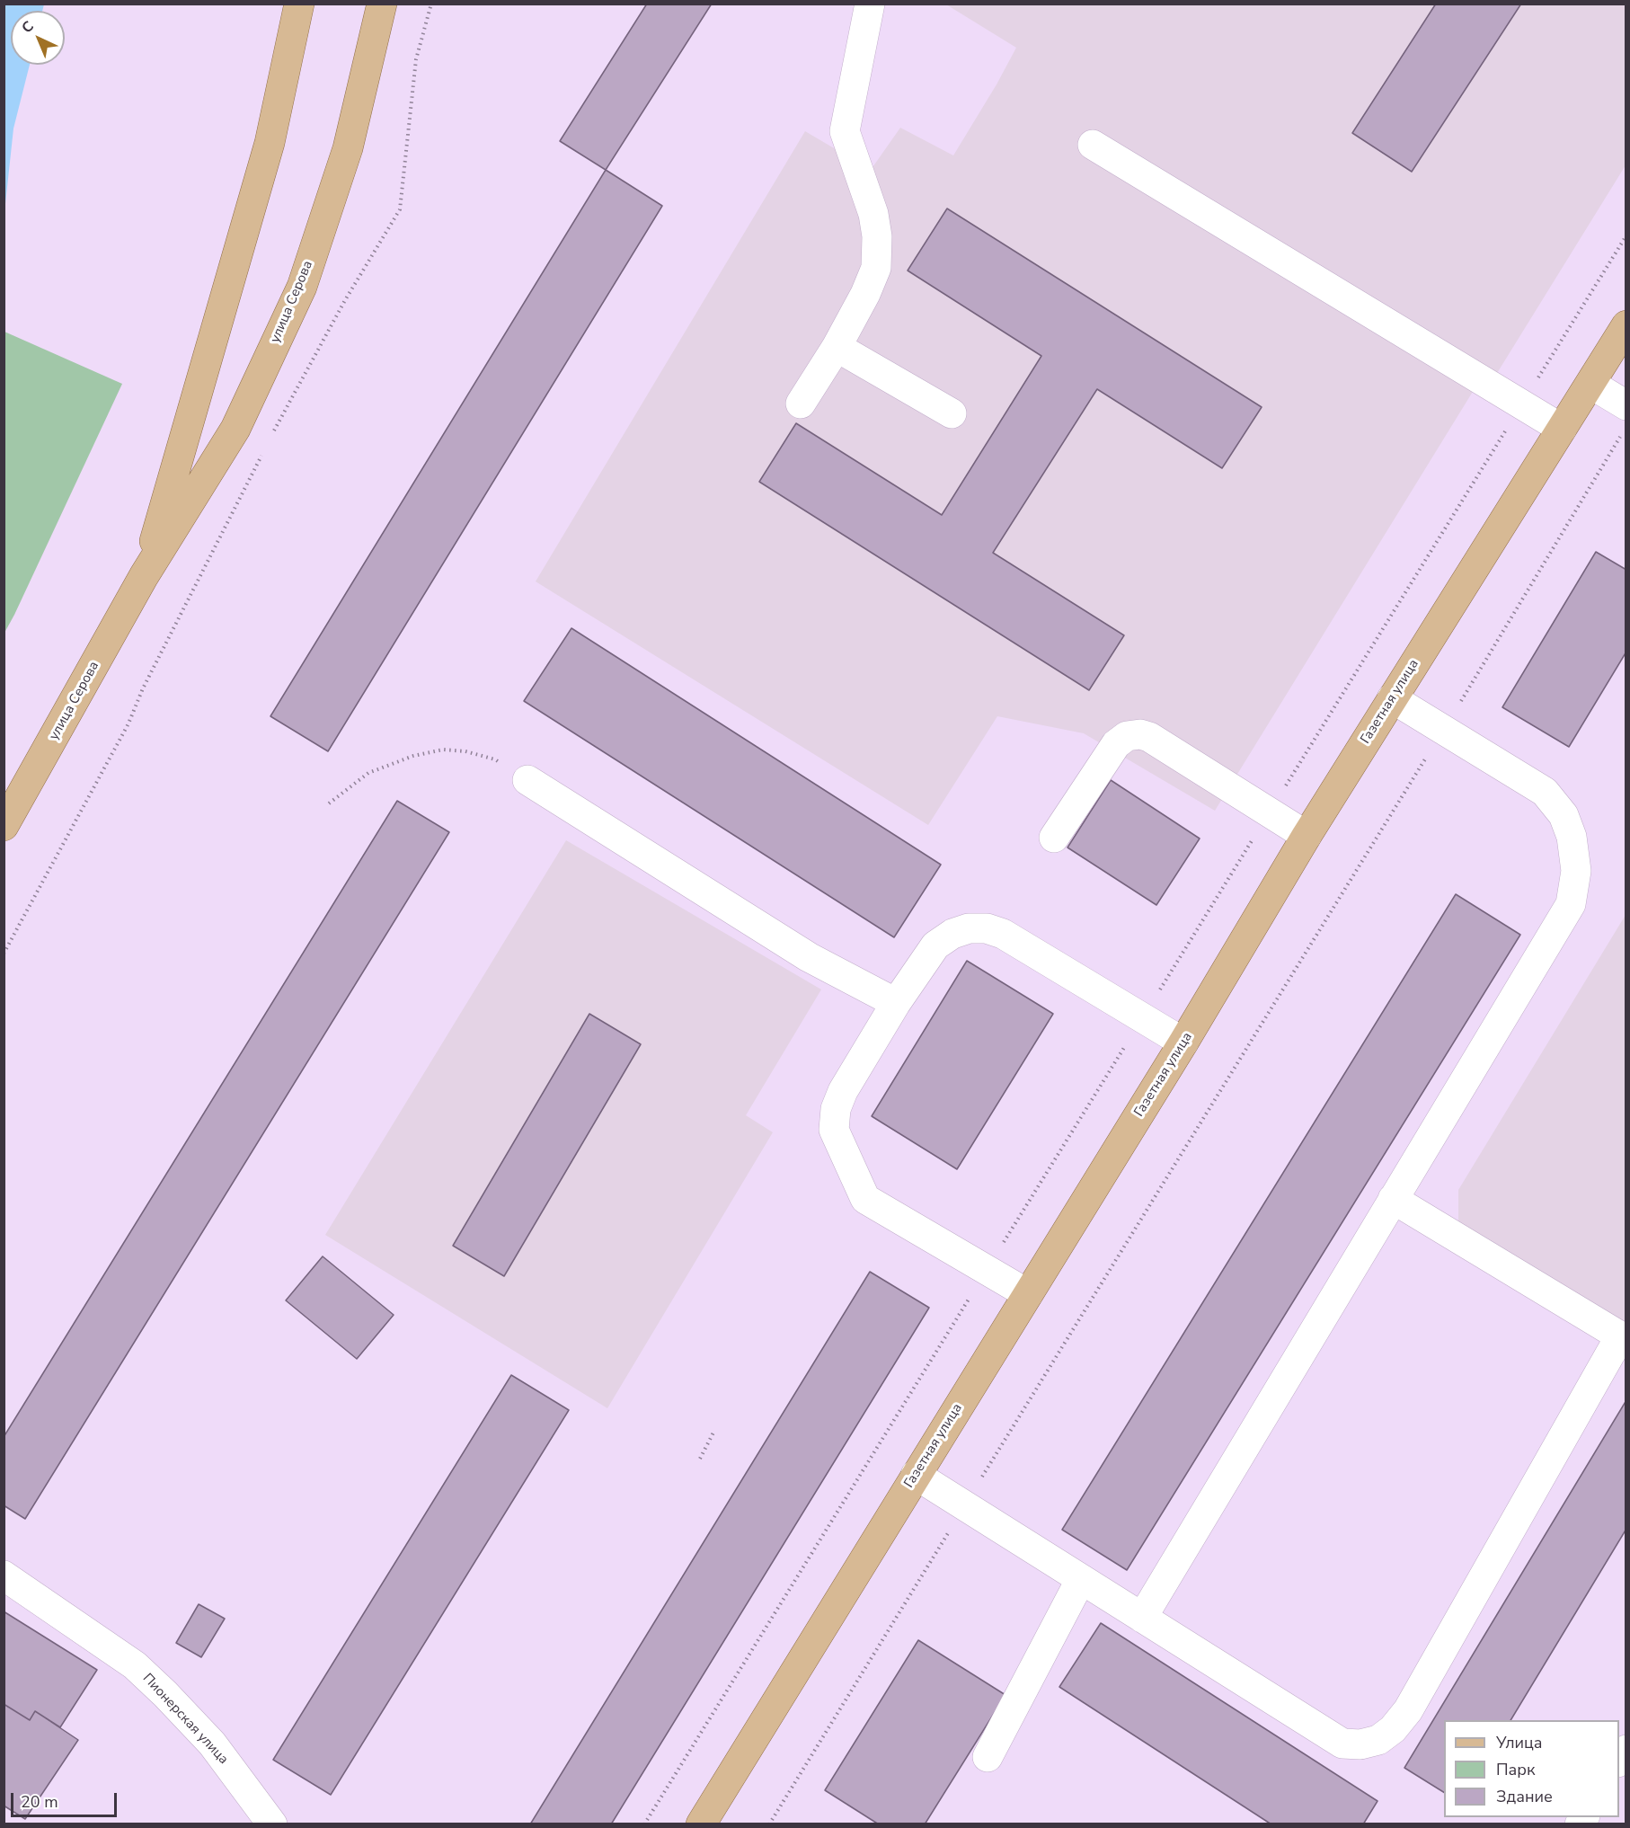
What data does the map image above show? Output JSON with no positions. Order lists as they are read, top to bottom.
{
  "streets": {
    "main road": ["улица Серова", "Газетная улица"],
    "street": ["Пионерская улица"]
  },
  "legend": ["Улица", "Парк", "Здание"],
  "scale_bar": "20 m",
  "north": "top left"
}
